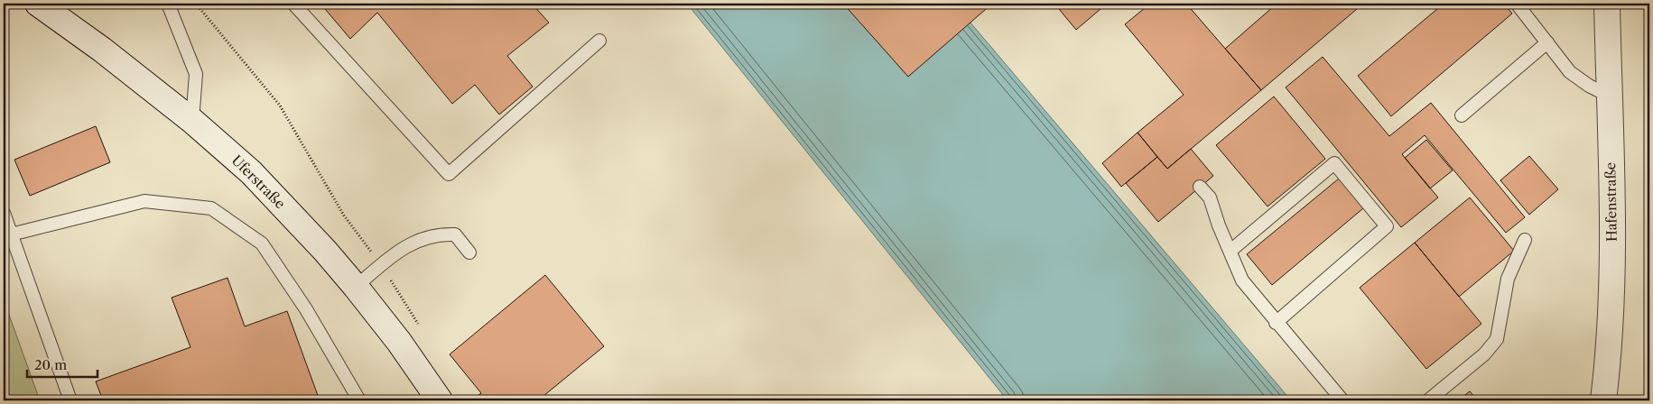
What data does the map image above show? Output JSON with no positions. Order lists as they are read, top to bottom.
{
  "streets": {
    "main road": ["Uferstraße", "Hafenstraße"]
  },
  "scale_bar": "20 m"
}
